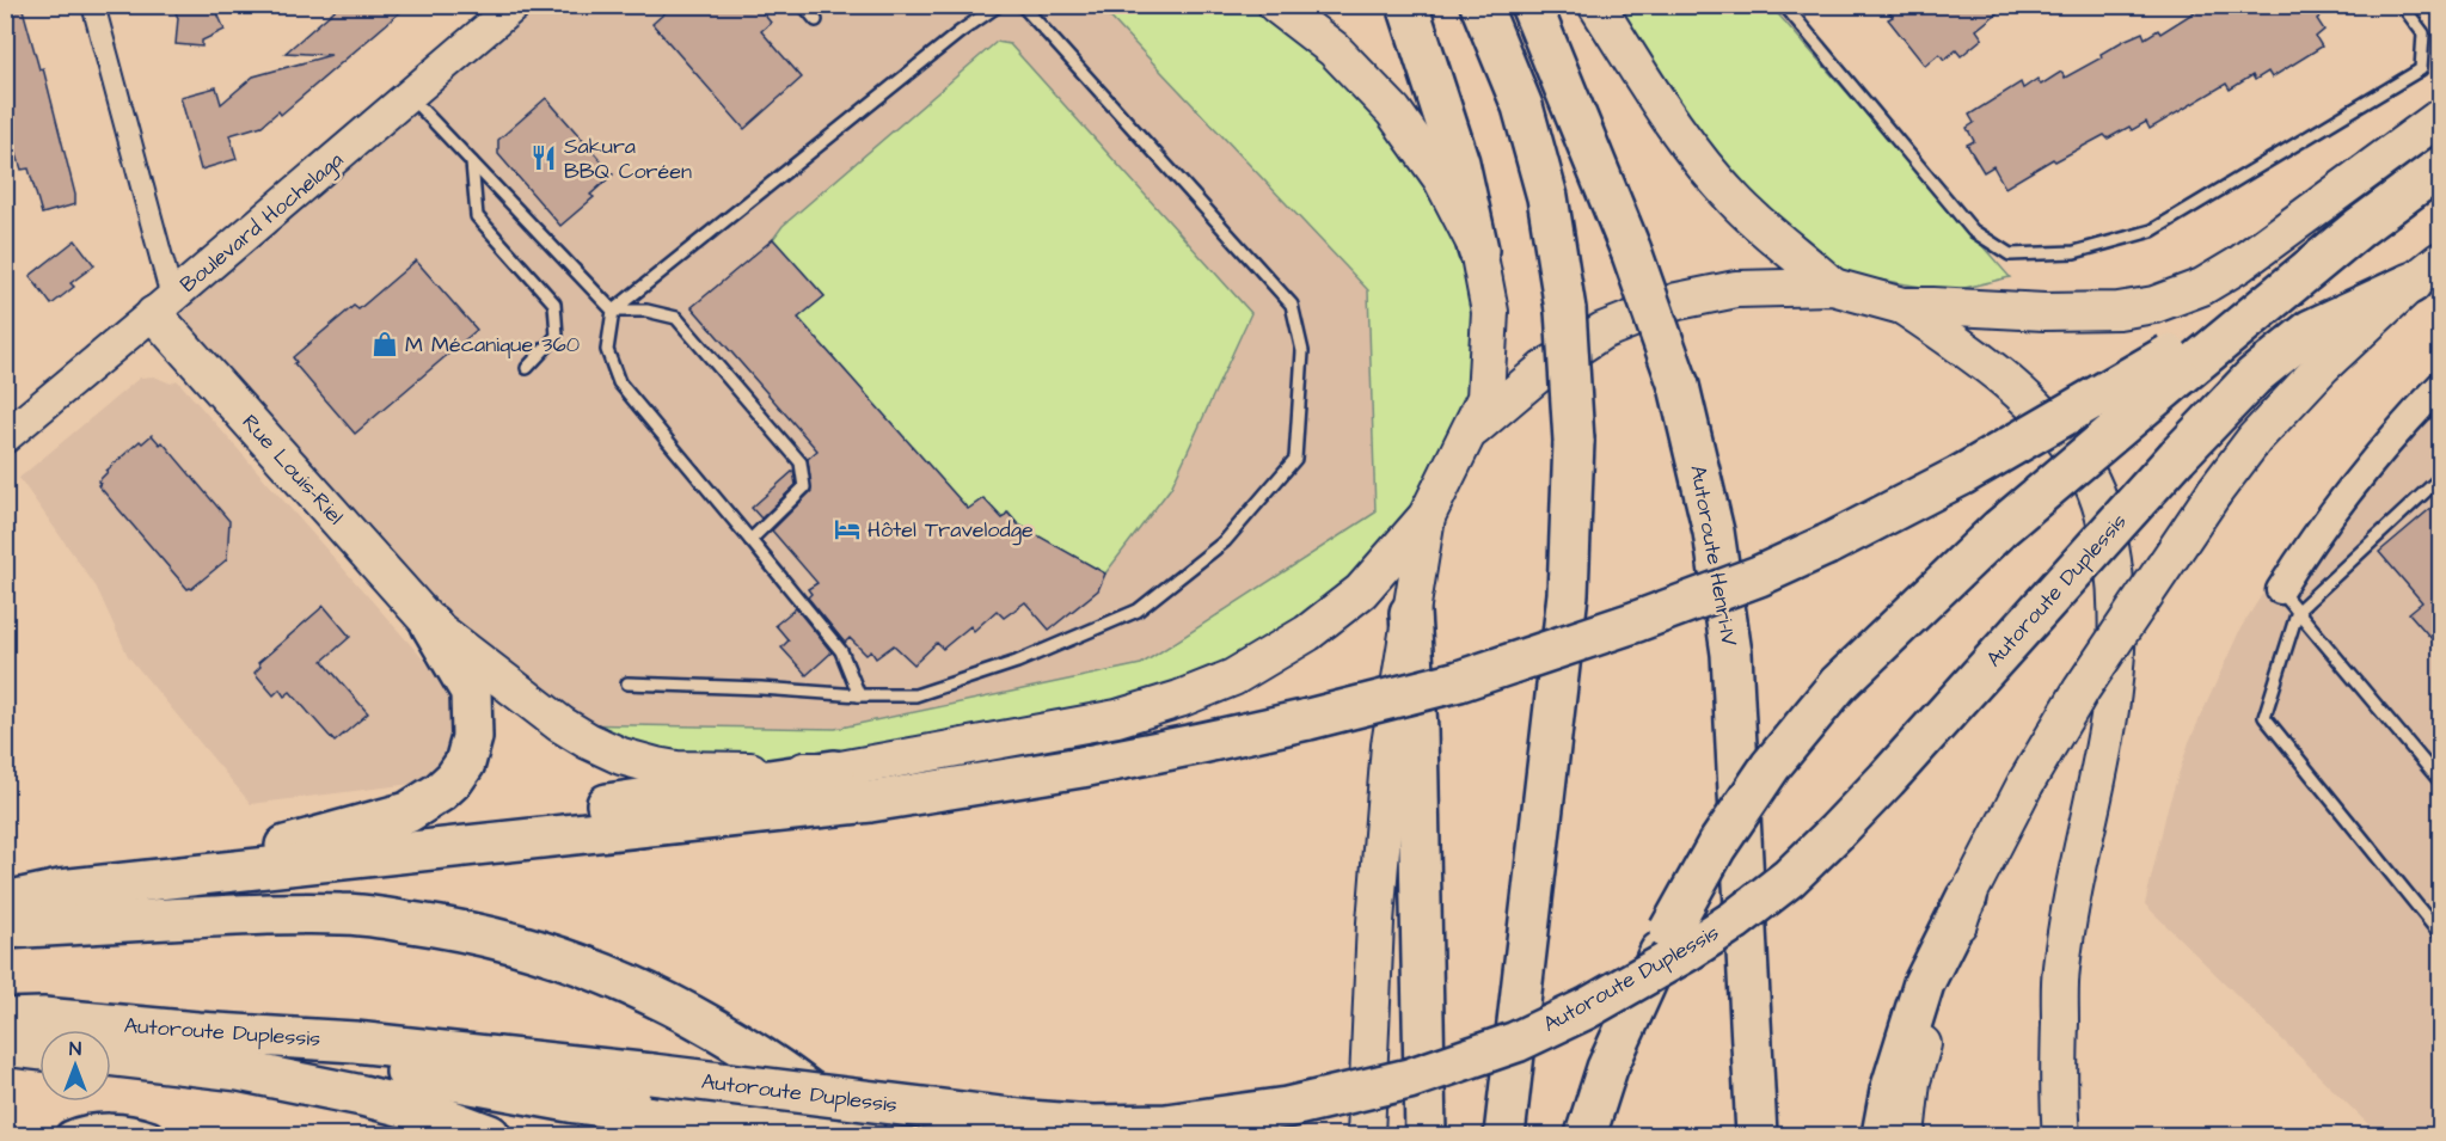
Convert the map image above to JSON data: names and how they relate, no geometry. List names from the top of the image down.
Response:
{
  "streets": {
    "highway": ["Rue Louis-Riel", "Autoroute Henri-IV", "Autoroute Duplessis"],
    "main road": ["Boulevard Hochelaga"]
  },
  "crossings": [
    ["Boulevard Hochelaga", "Rue Louis-Riel"]
  ],
  "places": {
    "restaurant": ["Sakura BBQ Coréen"],
    "shop": ["M Mécanique 360"],
    "hotel": ["Hôtel Travelodge"]
  },
  "north": "top"
}
